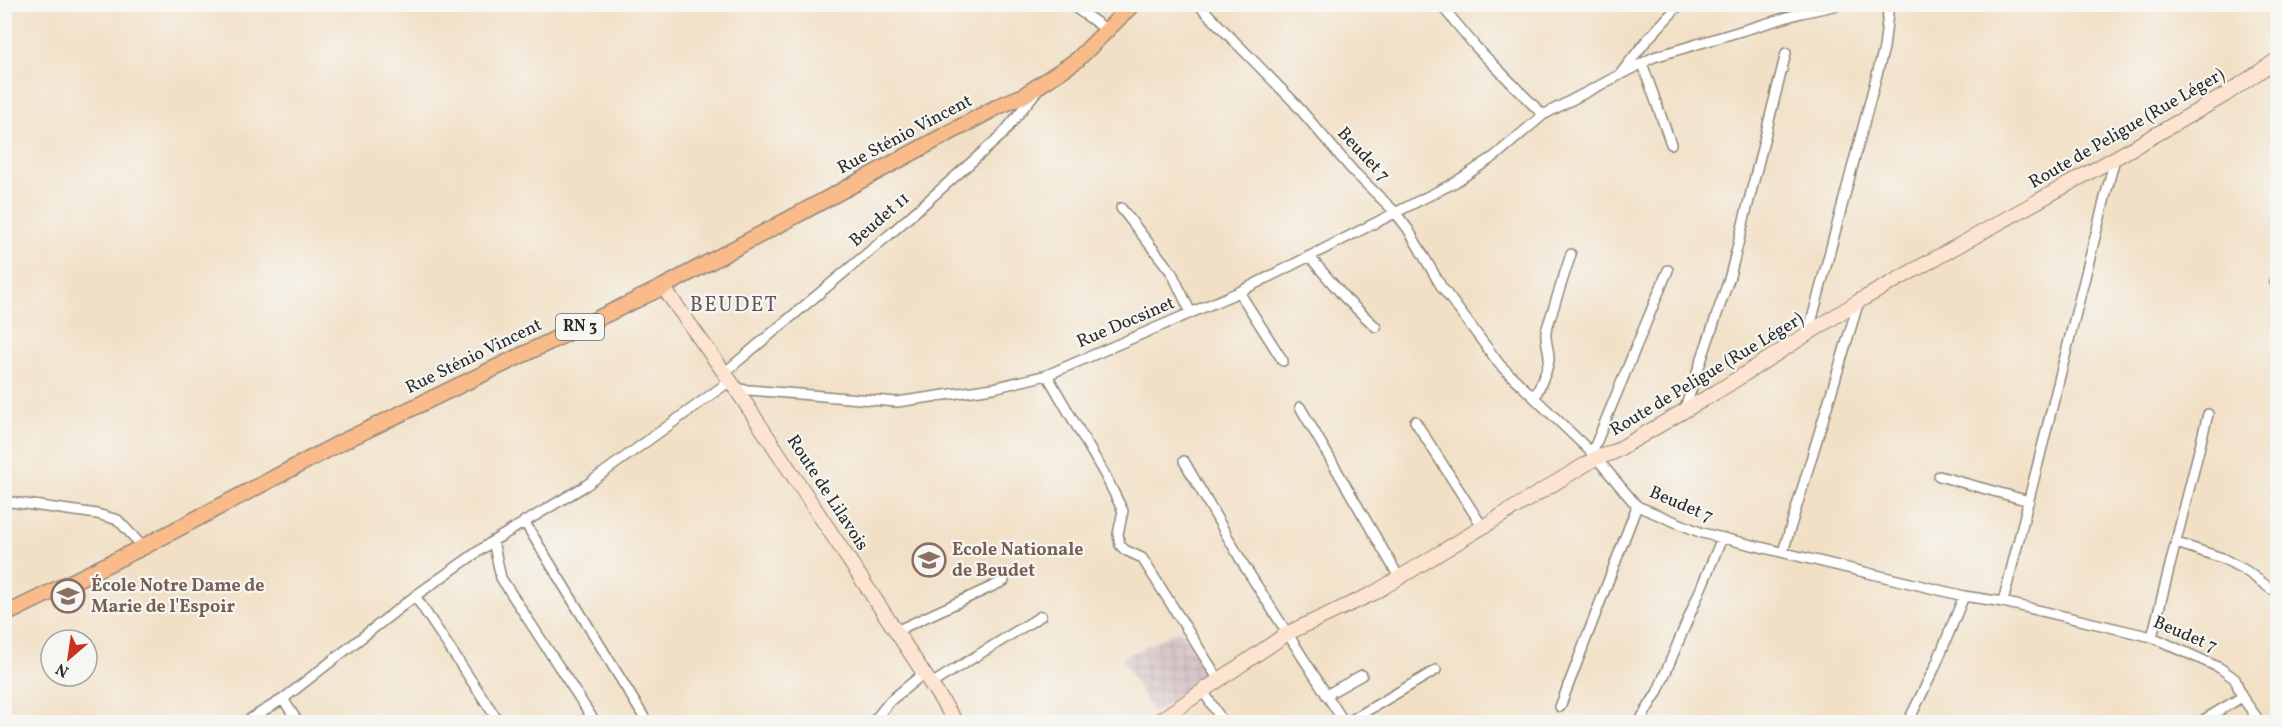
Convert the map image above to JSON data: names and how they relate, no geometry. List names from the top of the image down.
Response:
{
  "streets": {
    "main road": ["Rue Sténio Vincent", "RN 3"],
    "street": [
      "Route de Peligue (Rue Léger)",
      "Beudet 7",
      "Beudet 11",
      "Rue Docsinet",
      "Route de Lilavois"
    ]
  },
  "crossings": [
    ["Route de Peligue (Rue Léger)", "Beudet 7"],
    ["Rue Sténio Vincent", "Beudet 11"],
    ["Rue Sténio Vincent", "Route de Lilavois"],
    ["Beudet 7", "Rue Docsinet"],
    ["Beudet 11", "Rue Docsinet"],
    ["Beudet 11", "Route de Lilavois"],
    ["Rue Docsinet", "Route de Lilavois"]
  ],
  "districts": ["BEUDET"],
  "places": {
    "school or university": ["Ecole Nationale de Beudet", "École Notre Dame de Marie de l'Espoir"]
  },
  "north": "bottom left"
}
